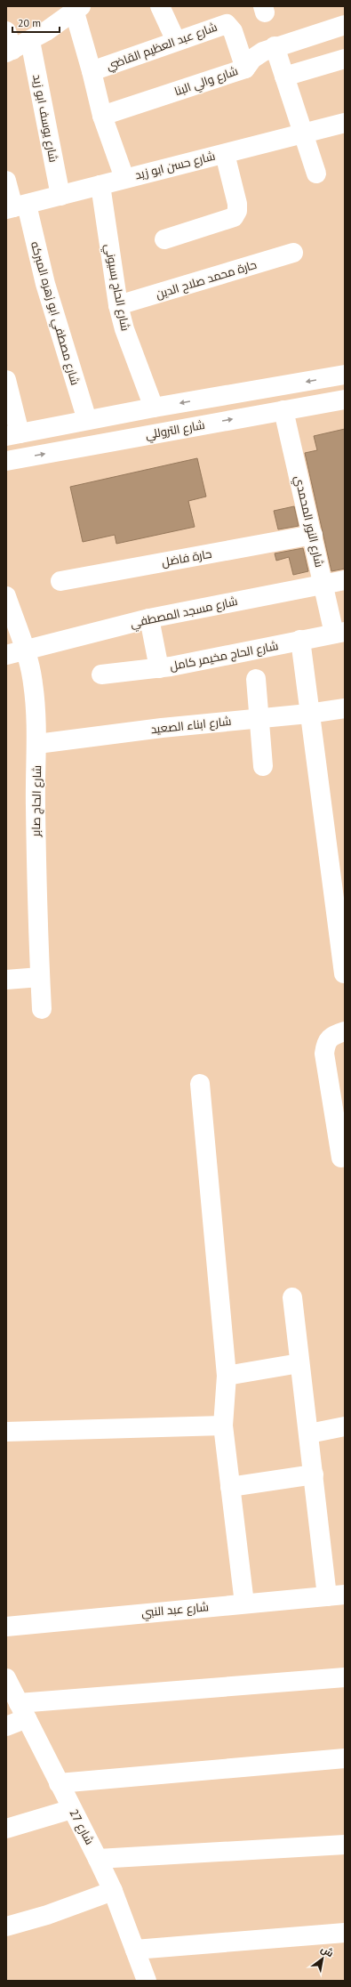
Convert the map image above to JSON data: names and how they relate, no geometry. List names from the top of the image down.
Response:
{
  "streets": {
    "street": [
      "شارع عبد العظيم القاضي",
      "شارع والي البنا",
      "شارع يوسف ابو زيد",
      "شارع حسن ابو زيد",
      "حارة محمد صلاح الدين",
      "شارع الحاج بسيوني",
      "شارع مصطفي ابو زهره المبركه",
      "شارع التروللي",
      "شارع النور المحمدي",
      "حارة فاضل",
      "شارع مسجد المصطفي",
      "شارع الحاج مخيمر كامل",
      "شارع ابناء الصعيد",
      "شارع الحاج صابر",
      "شارع عبد النبي",
      "شارع 27"
    ]
  },
  "crossings": [
    ["شارع عبد العظيم القاضي", "شارع والي البنا"],
    ["شارع يوسف ابو زيد", "شارع حسن ابو زيد"],
    ["شارع حسن ابو زيد", "شارع الحاج بسيوني"],
    ["شارع حسن ابو زيد", "شارع مصطفي ابو زهره المبركه"],
    ["حارة محمد صلاح الدين", "شارع الحاج بسيوني"],
    ["شارع التروللي", "شارع النور المحمدي"],
    ["شارع النور المحمدي", "حارة فاضل"],
    ["شارع النور المحمدي", "شارع مسجد المصطفي"],
    ["شارع النور المحمدي", "شارع الحاج مخيمر كامل"],
    ["شارع مسجد المصطفي", "شارع الحاج صابر"],
    ["شارع ابناء الصعيد", "شارع الحاج صابر"]
  ],
  "scale_bar": "20 m",
  "north": "top right"
}
